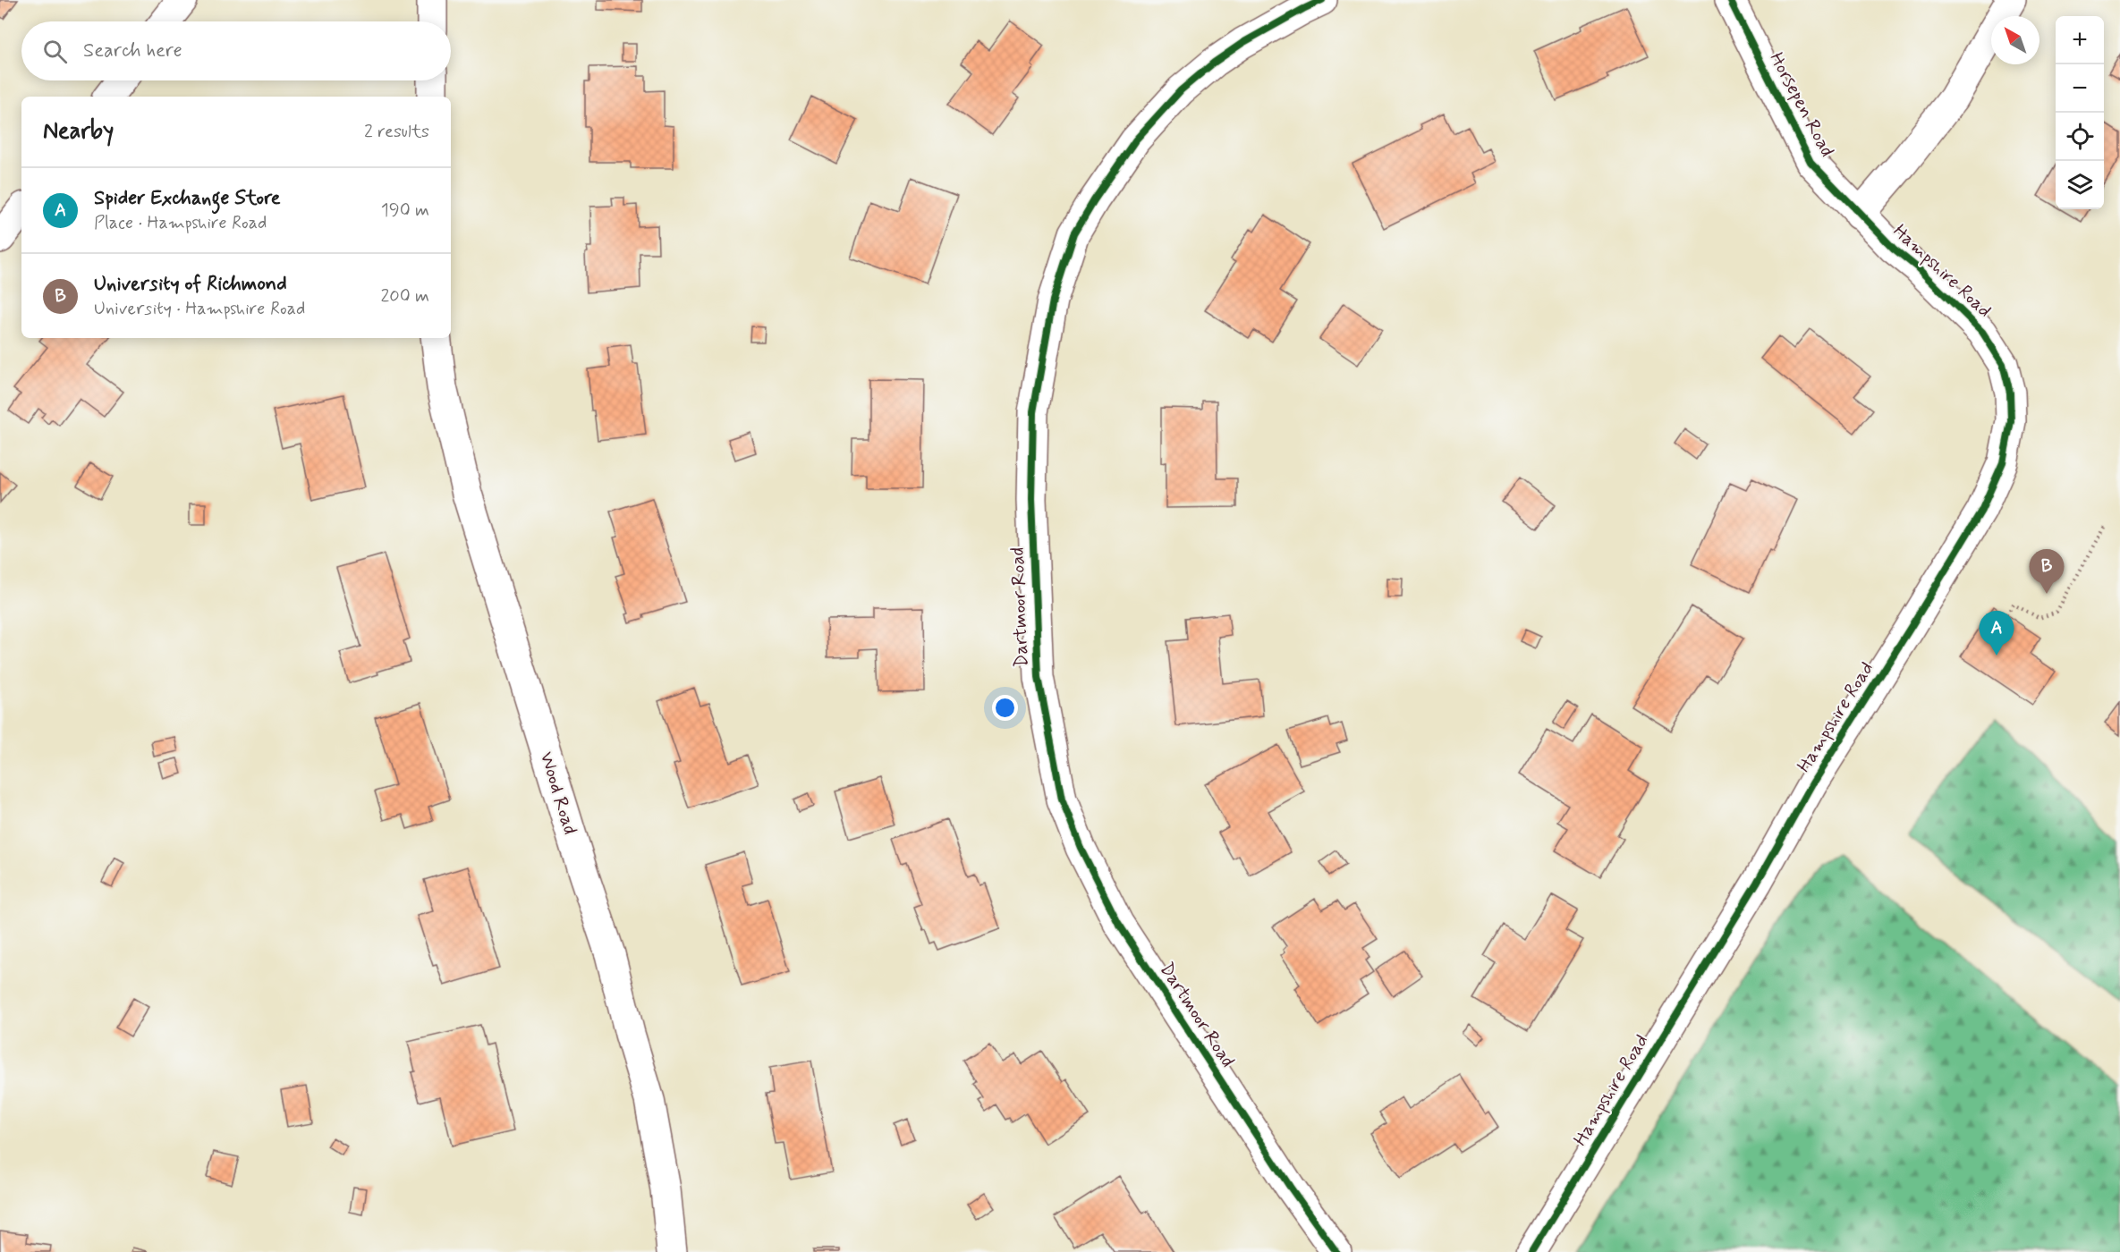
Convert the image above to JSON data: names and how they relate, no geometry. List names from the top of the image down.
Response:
{
  "streets": {
    "street": [
      "Horsepen Road",
      "Hampshire Road",
      "Dartmoor Road",
      "Wood Road"
    ]
  },
  "crossings": [
    ["Horsepen Road", "Hampshire Road"]
  ],
  "north": "top left",
  "page": {
    "map_buttons": ["+", "−"],
    "search": "Search here",
    "heading": ["Nearby", "2 results"],
    "list": [
      {
        "mark": "A",
        "name": "Spider Exchange Store",
        "note": "Place · Hampshire Road",
        "value": "190 m"
      },
      {
        "mark": "B",
        "name": "University of Richmond",
        "note": "University · Hampshire Road",
        "value": "200 m"
      }
    ],
    "pins": ["B", "A"]
  }
}
